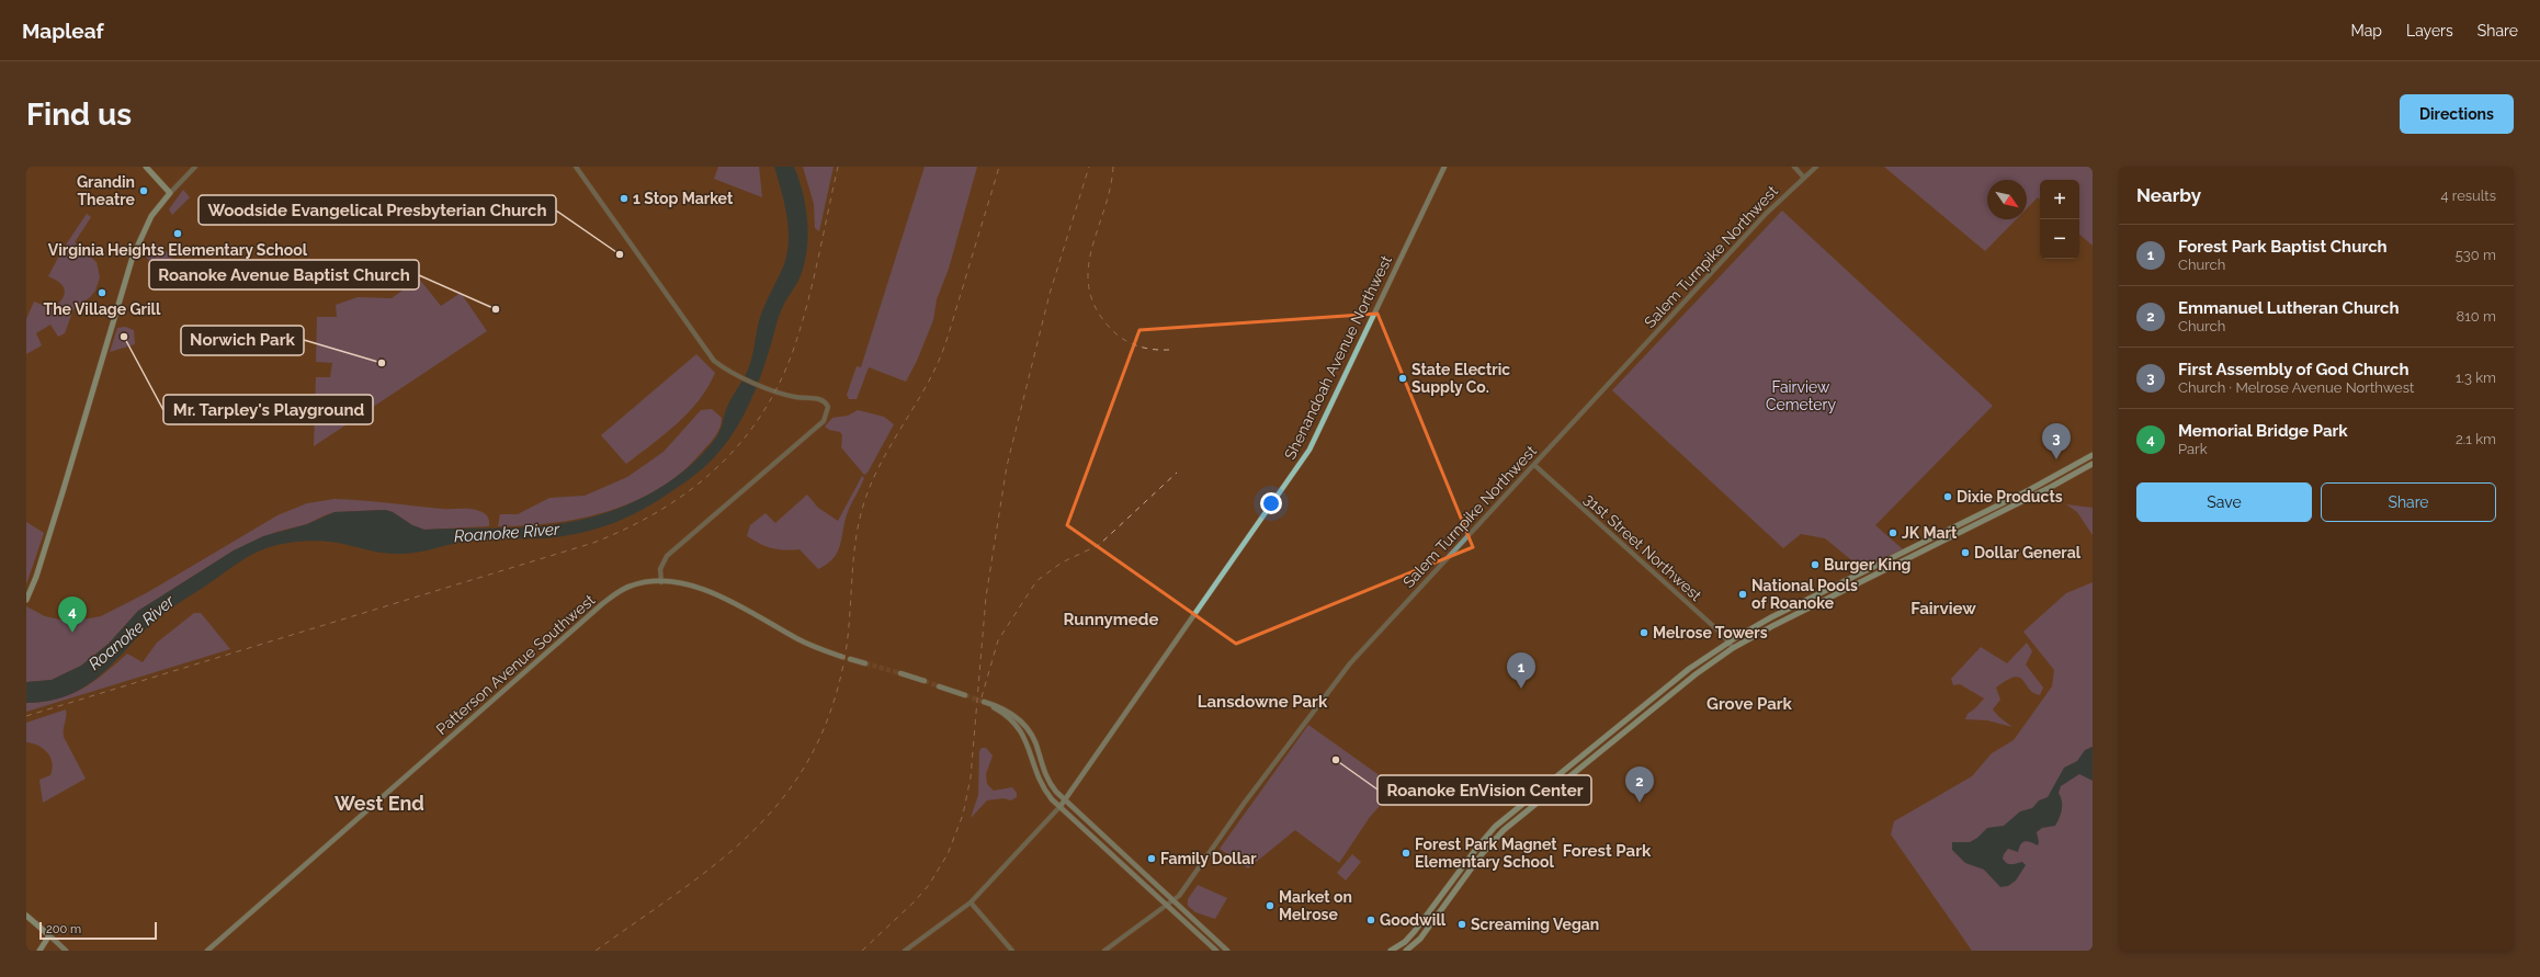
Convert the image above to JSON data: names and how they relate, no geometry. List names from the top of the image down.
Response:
{
  "streets": {
    "main road": ["Shenandoah Avenue Northwest", "Patterson Avenue Southwest"],
    "street": ["Salem Turnpike Northwest", "31st Street Northwest"]
  },
  "crossings": [
    ["Salem Turnpike Northwest", "31st Street Northwest"]
  ],
  "districts": [
    "Fairview",
    "Runnymede",
    "Lansdowne Park",
    "Grove Park",
    "West End",
    "Forest Park"
  ],
  "water": ["Roanoke River"],
  "parks": ["Fairview Cemetery"],
  "places": [
    "Grandin Theatre",
    "1 Stop Market",
    "Virginia Heights Elementary School",
    "Woodside Evangelical Presbyterian Church",
    "The Village Grill",
    "Roanoke Avenue Baptist Church",
    "Mr. Tarpley's Playground",
    "Norwich Park",
    "State Electric Supply Co.",
    "Dixie Products",
    "JK Mart",
    "Dollar General",
    "Burger King",
    "National Pools of Roanoke",
    "Melrose Towers",
    "Roanoke EnVision Center",
    "Forest Park Magnet Elementary School",
    "Family Dollar",
    "Market on Melrose",
    "Goodwill",
    "Screaming Vegan"
  ],
  "scale_bar": "200 m",
  "north": "bottom right",
  "page": {
    "header": "Mapleaf",
    "nav": ["Map", "Layers", "Share"],
    "buttons": [
      "Directions",
      ["Save", "Share"]
    ],
    "title": "Find us",
    "heading": ["Nearby", "4 results"],
    "map_buttons": ["+", "−"],
    "list": [
      {
        "mark": "1",
        "name": "Forest Park Baptist Church",
        "note": "Church",
        "value": "530 m"
      },
      {
        "mark": "2",
        "name": "Emmanuel Lutheran Church",
        "note": "Church",
        "value": "810 m"
      },
      {
        "mark": "3",
        "name": "First Assembly of God Church",
        "note": "Church · Melrose Avenue Northwest",
        "value": "1.3 km"
      },
      {
        "mark": "4",
        "name": "Memorial Bridge Park",
        "note": "Park",
        "value": "2.1 km"
      }
    ],
    "pins": [
      "3",
      "4",
      "1",
      "2"
    ],
    "scale": "200 m"
  }
}
